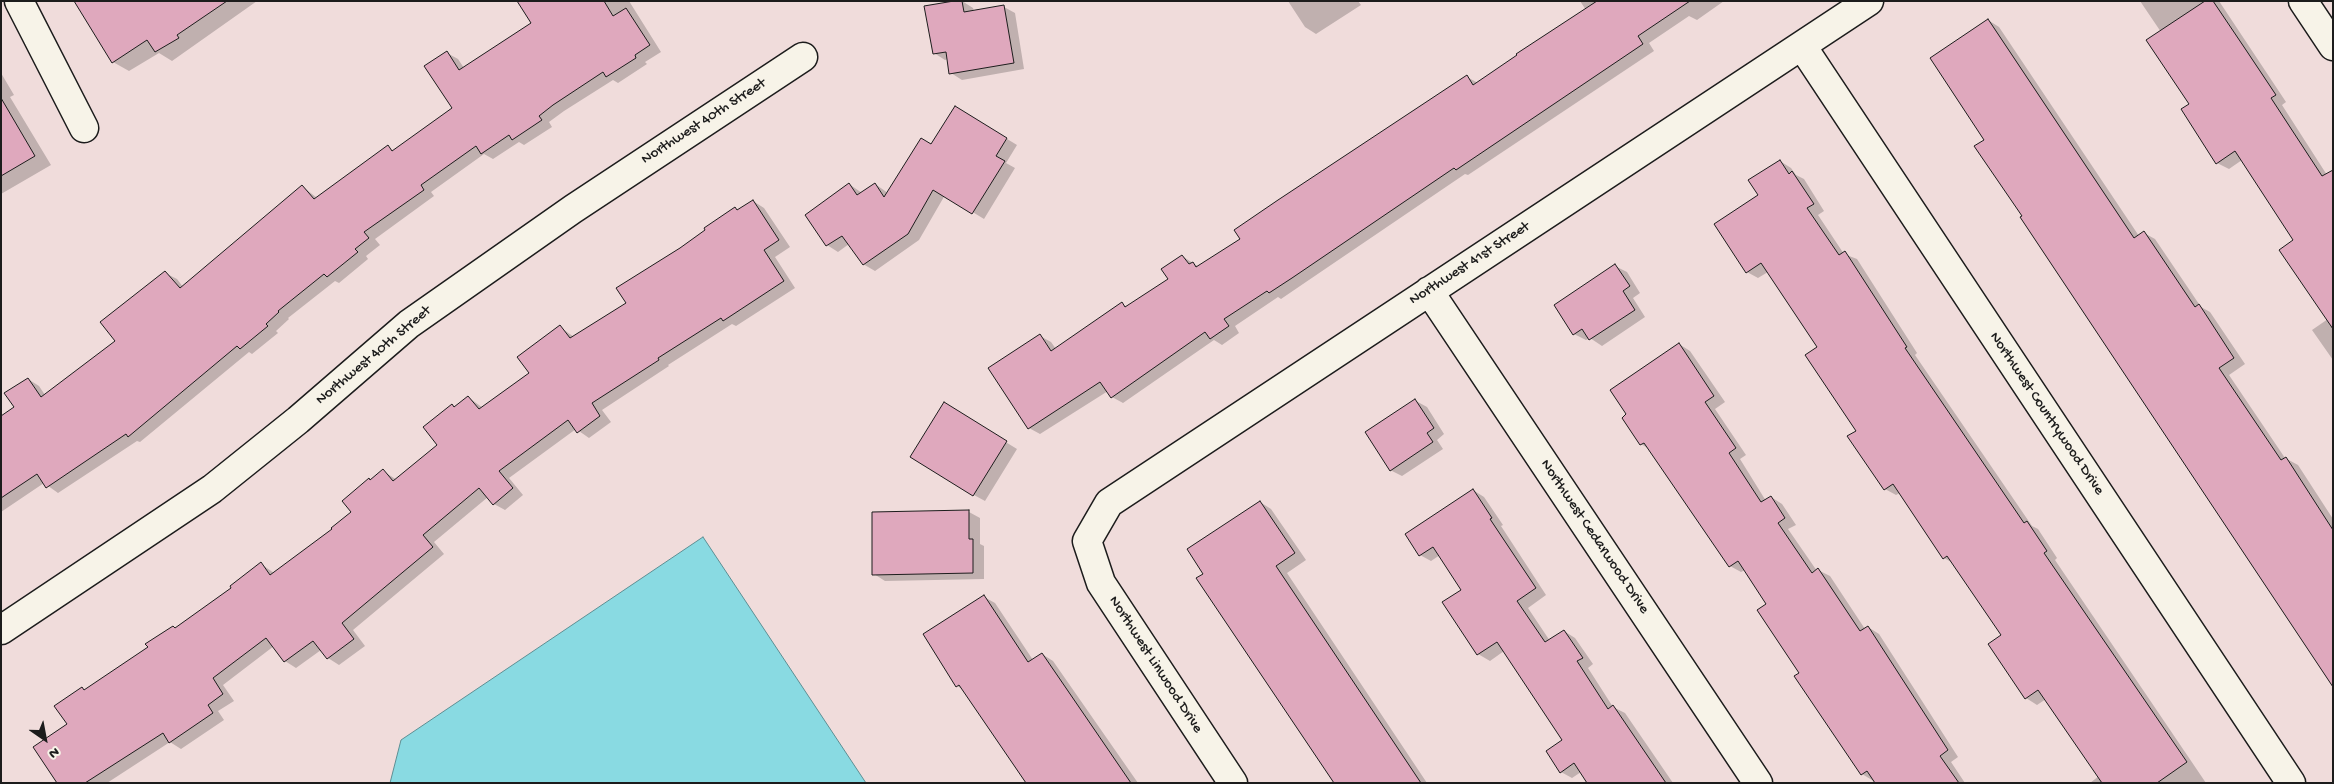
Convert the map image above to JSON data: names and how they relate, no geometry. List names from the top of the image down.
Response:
{
  "streets": {
    "street": [
      "Northwest 40th Street",
      "Northwest 41st Street",
      "Northwest Countrywood Drive",
      "Northwest Cedarwood Drive",
      "Northwest Linwood Drive"
    ]
  },
  "crossings": [
    ["Northwest 41st Street", "Northwest Countrywood Drive"],
    ["Northwest 41st Street", "Northwest Cedarwood Drive"],
    ["Northwest 41st Street", "Northwest Linwood Drive"]
  ],
  "north": "bottom right"
}
